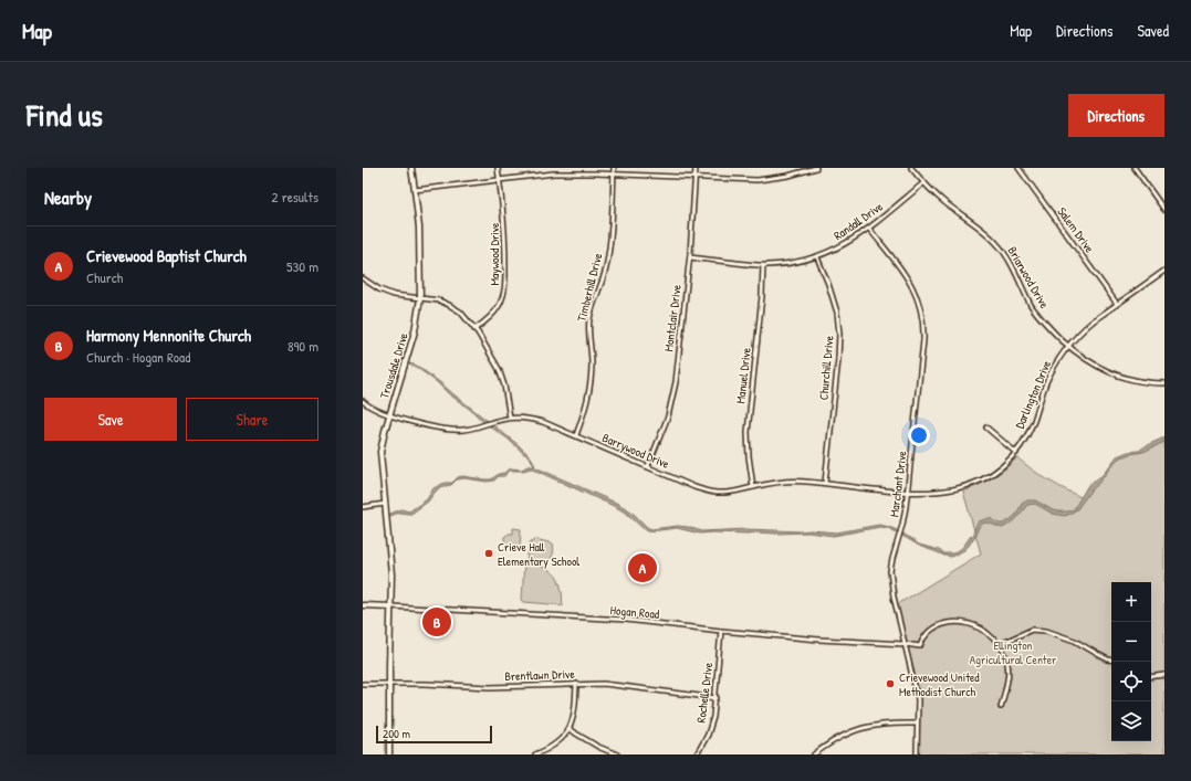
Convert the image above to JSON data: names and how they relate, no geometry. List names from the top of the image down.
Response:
{
  "streets": {
    "street": [
      "Randall Drive",
      "Salem Drive",
      "Maywood Drive",
      "Briarwood Drive",
      "Timberhill Drive",
      "Montclair Drive",
      "Trousdale Drive",
      "Churchill Drive",
      "Manuel Drive",
      "Darlington Drive",
      "Barrywood Drive",
      "Marchant Drive",
      "Hogan Road",
      "Brentlawn Drive",
      "Rochelle Drive"
    ]
  },
  "crossings": [
    ["Randall Drive", "Briarwood Drive"],
    ["Randall Drive", "Montclair Drive"],
    ["Randall Drive", "Churchill Drive"],
    ["Randall Drive", "Manuel Drive"],
    ["Randall Drive", "Marchant Drive"],
    ["Salem Drive", "Darlington Drive"],
    ["Briarwood Drive", "Darlington Drive"],
    ["Timberhill Drive", "Barrywood Drive"],
    ["Montclair Drive", "Barrywood Drive"],
    ["Trousdale Drive", "Barrywood Drive"],
    ["Trousdale Drive", "Hogan Road"],
    ["Trousdale Drive", "Brentlawn Drive"],
    ["Churchill Drive", "Barrywood Drive"],
    ["Manuel Drive", "Barrywood Drive"],
    ["Darlington Drive", "Barrywood Drive"],
    ["Darlington Drive", "Marchant Drive"],
    ["Barrywood Drive", "Marchant Drive"],
    ["Marchant Drive", "Hogan Road"],
    ["Hogan Road", "Rochelle Drive"],
    ["Brentlawn Drive", "Rochelle Drive"]
  ],
  "parks": ["Ellington Agricultural Center"],
  "places": ["Crieve Hall Elementary School", "Crievewood United Methodist Church"],
  "scale_bar": "200 m",
  "page": {
    "header": "Map",
    "nav": ["Map", "Directions", "Saved"],
    "title": "Find us",
    "buttons": [
      "Directions",
      ["Save", "Share"]
    ],
    "heading": ["Nearby", "2 results"],
    "list": [
      {
        "mark": "A",
        "name": "Crievewood Baptist Church",
        "note": "Church",
        "value": "530 m"
      },
      {
        "mark": "B",
        "name": "Harmony Mennonite Church",
        "note": "Church · Hogan Road",
        "value": "890 m"
      }
    ],
    "pins": ["A", "B"],
    "map_buttons": ["+", "−"],
    "scale": "200 m"
  }
}
